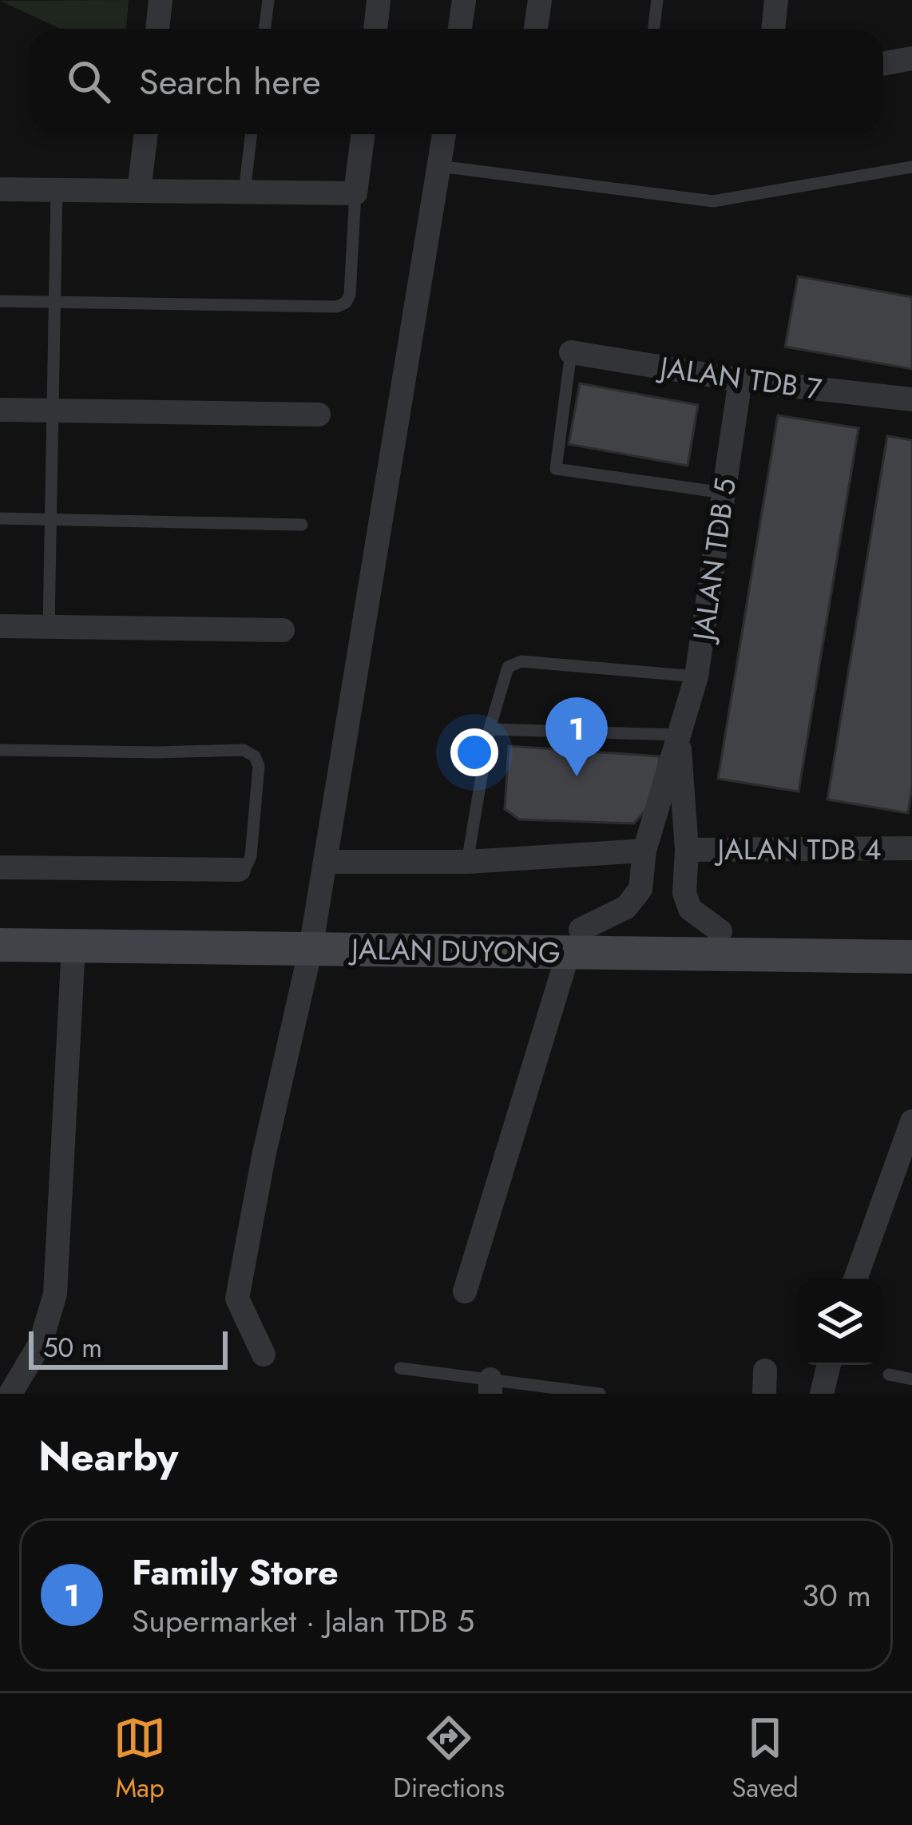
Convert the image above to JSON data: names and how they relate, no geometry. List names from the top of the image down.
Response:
{
  "streets": {
    "main road": ["JALAN DUYONG"],
    "street": ["JALAN TDB 7", "JALAN TDB 5", "JALAN TDB 4"]
  },
  "crossings": [
    ["JALAN TDB 7", "JALAN TDB 5"],
    ["JALAN TDB 5", "JALAN DUYONG"]
  ],
  "scale_bar": "50 m",
  "page": {
    "search": "Search here",
    "pins": "1",
    "scale": "50 m",
    "heading": "Nearby",
    "list": [
      {
        "mark": "1",
        "name": "Family Store",
        "note": "Supermarket · Jalan TDB 5",
        "value": "30 m"
      }
    ],
    "nav": ["Map", "Directions", "Saved"]
  }
}
